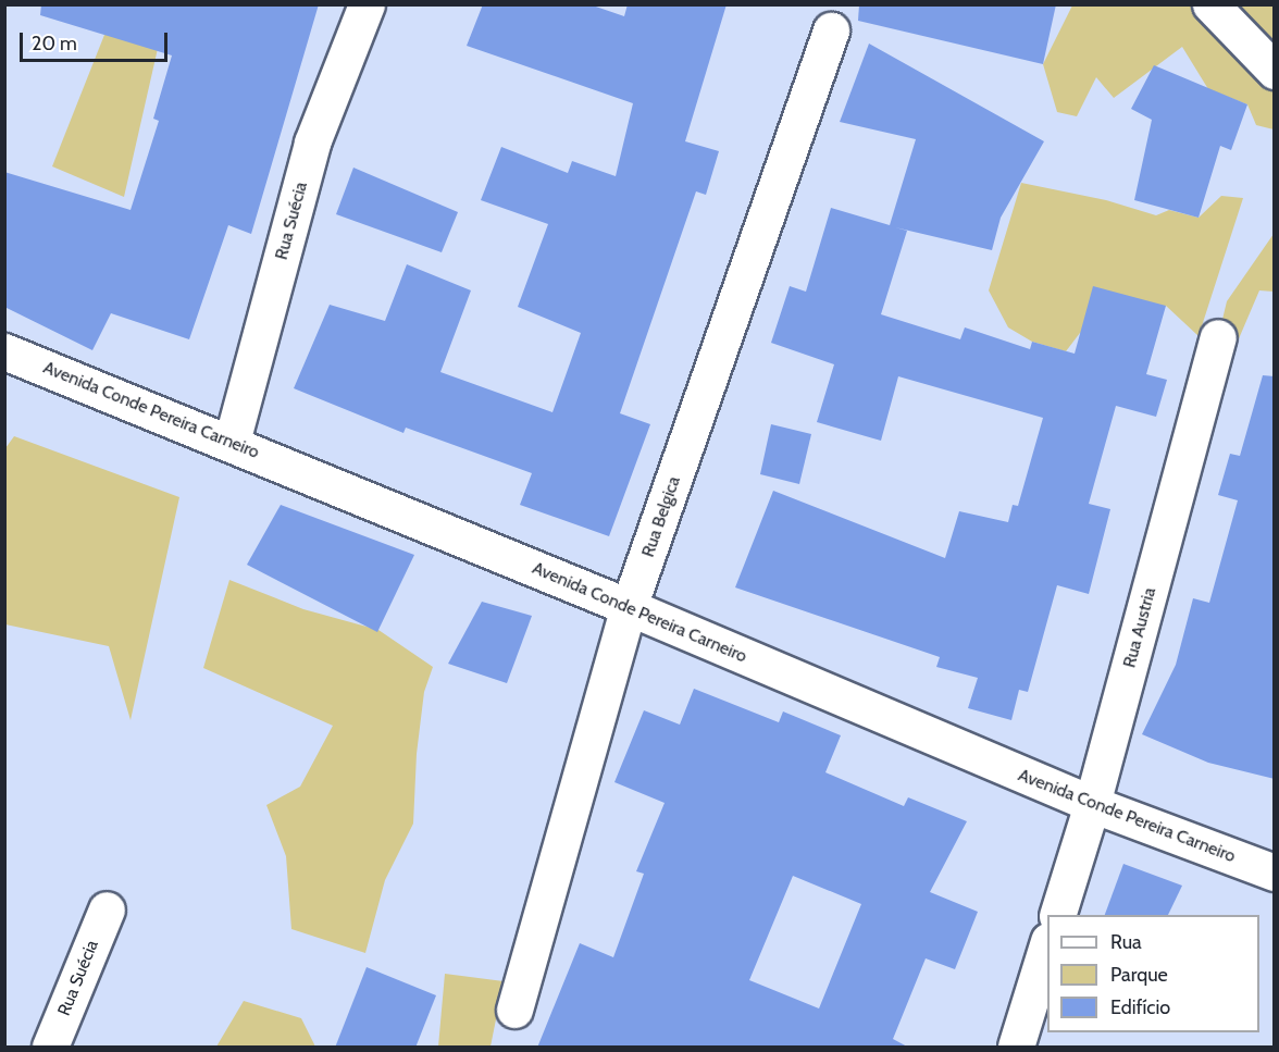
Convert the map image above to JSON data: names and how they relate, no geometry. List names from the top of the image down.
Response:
{
  "streets": {
    "street": [
      "Rua Suécia",
      "Avenida Conde Pereira Carneiro",
      "Rua Belgica",
      "Rua Austria"
    ]
  },
  "crossings": [
    ["Rua Suécia", "Avenida Conde Pereira Carneiro"],
    ["Avenida Conde Pereira Carneiro", "Rua Belgica"],
    ["Avenida Conde Pereira Carneiro", "Rua Austria"]
  ],
  "legend": ["Rua", "Parque", "Edifício"],
  "scale_bar": "20 m"
}
